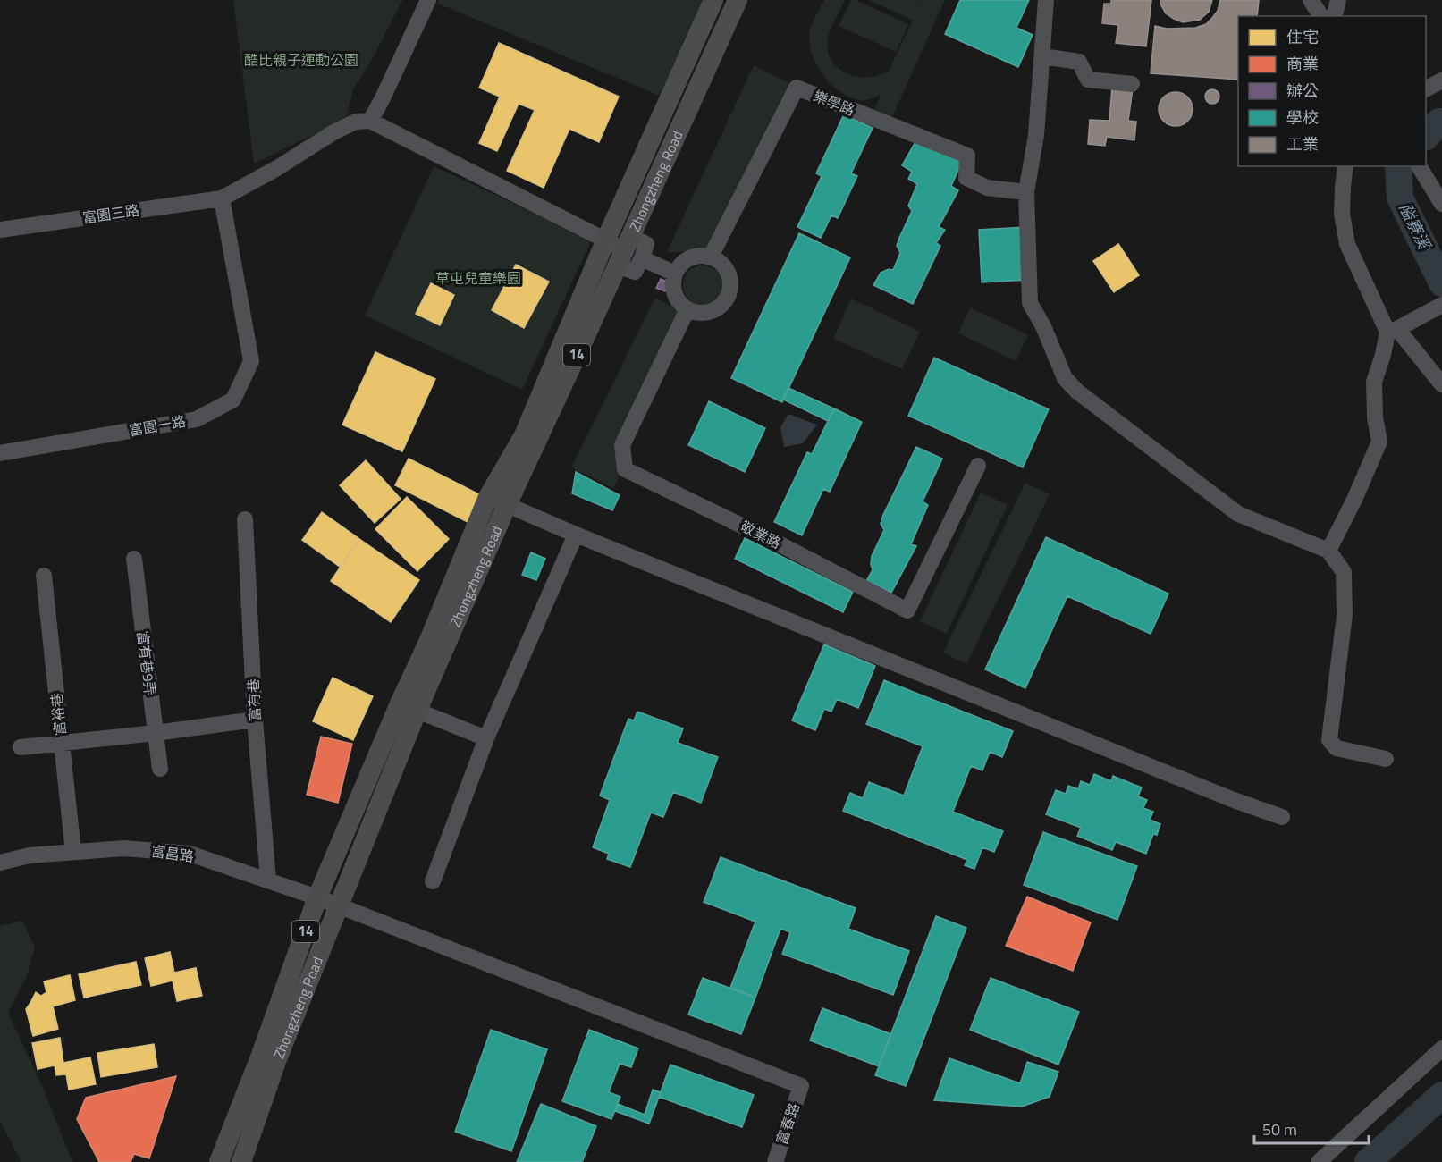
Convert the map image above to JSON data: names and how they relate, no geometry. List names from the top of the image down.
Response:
{
  "streets": {
    "main road": ["Zhongzheng Road", "14"],
    "street": [
      "樂學路",
      "富園三路",
      "富園一路",
      "敬業路",
      "富有巷9弄",
      "富有巷",
      "富裕巷",
      "富昌路",
      "富春路"
    ]
  },
  "crossings": [
    ["樂學路", "敬業路"],
    ["Zhongzheng Road", "富昌路"],
    ["富園三路", "富園一路"],
    ["富有巷", "富昌路"],
    ["富裕巷", "富昌路"],
    ["富昌路", "富春路"]
  ],
  "water": ["隘寮溪"],
  "parks": ["酷比親子運動公園", "草屯兒童樂園"],
  "legend": [
    "住宅",
    "商業",
    "辦公",
    "學校",
    "工業"
  ],
  "scale_bar": "50 m"
}
